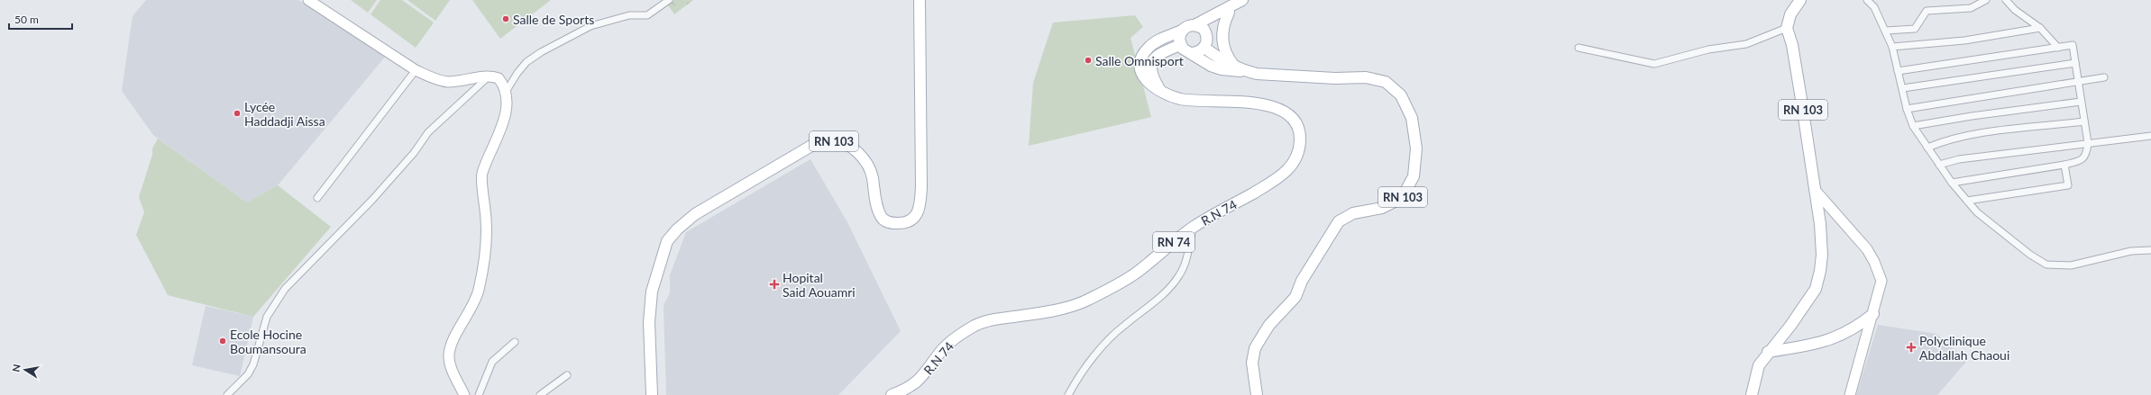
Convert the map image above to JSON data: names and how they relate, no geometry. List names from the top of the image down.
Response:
{
  "streets": {
    "main road": ["RN 103", "R.N 74", "RN 74"]
  },
  "crossings": [
    ["RN 103", "R.N 74"]
  ],
  "places": {
    "other": [
      "Salle de Sports",
      "Salle Omnisport",
      "Lycée Haddadji Aissa",
      "Ecole Hocine Boumansoura"
    ],
    "health": ["Hopital Said Aouamri", "Polyclinique Abdallah Chaoui"]
  },
  "scale_bar": "50 m",
  "north": "left"
}
